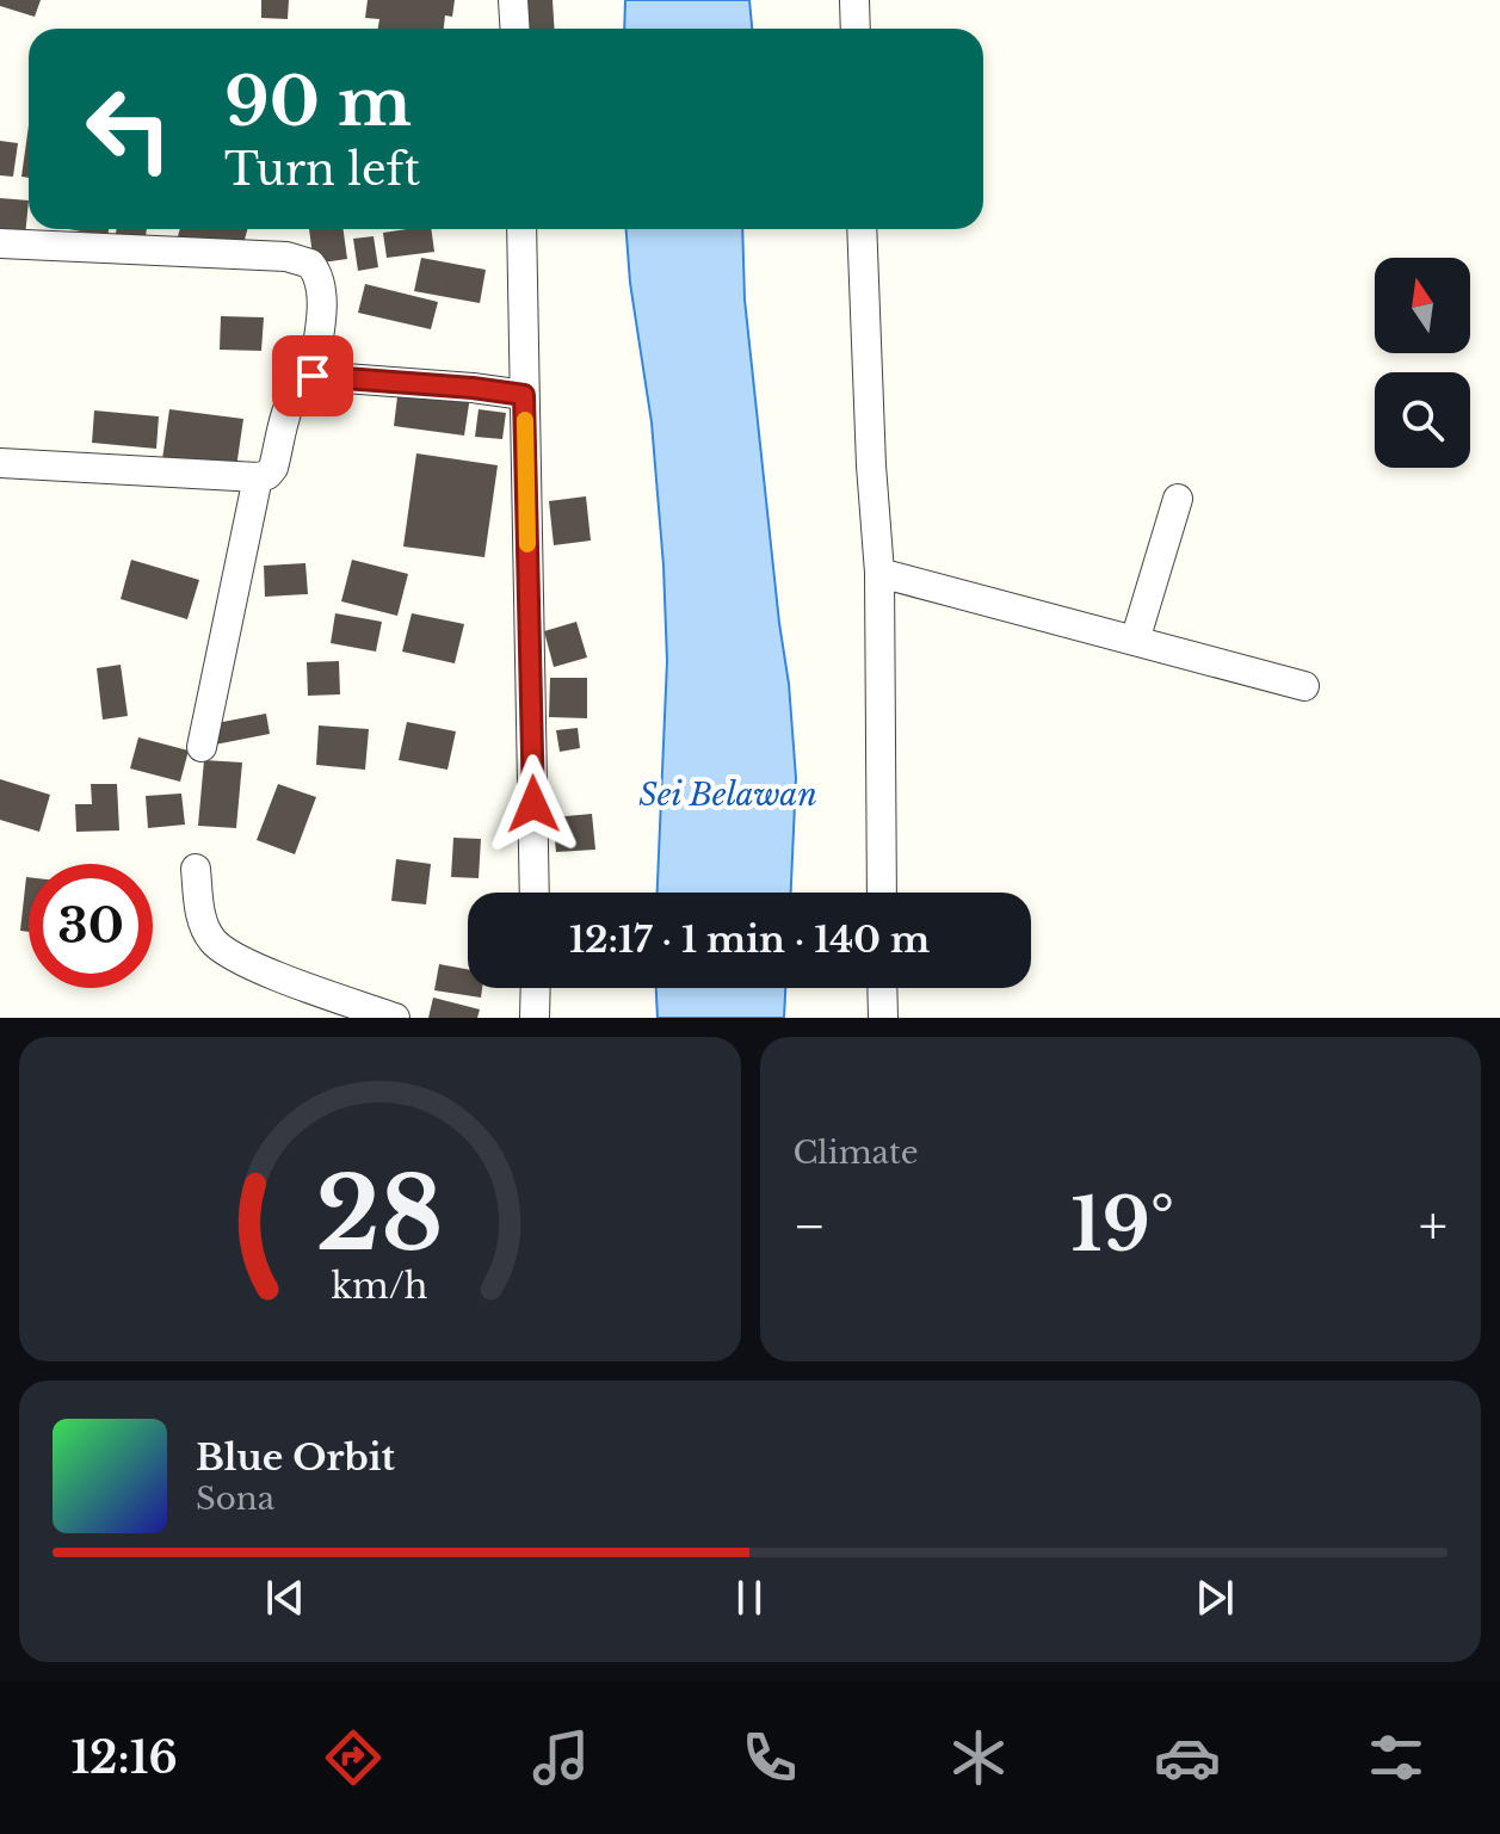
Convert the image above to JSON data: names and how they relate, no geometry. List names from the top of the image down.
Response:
{
  "water": ["Sei Belawan"],
  "north": "top",
  "page": {
    "turn": ["90 m", "Turn left"],
    "limit": "30",
    "trip": "12:17 · 1 min · 140 m",
    "tile": "Climate",
    "heat": ["−", "19°", "+"],
    "song": ["Blue Orbit", "Sona"],
    "tabs": "12:16",
    "gauge": ["28", "km/h"]
  }
}
